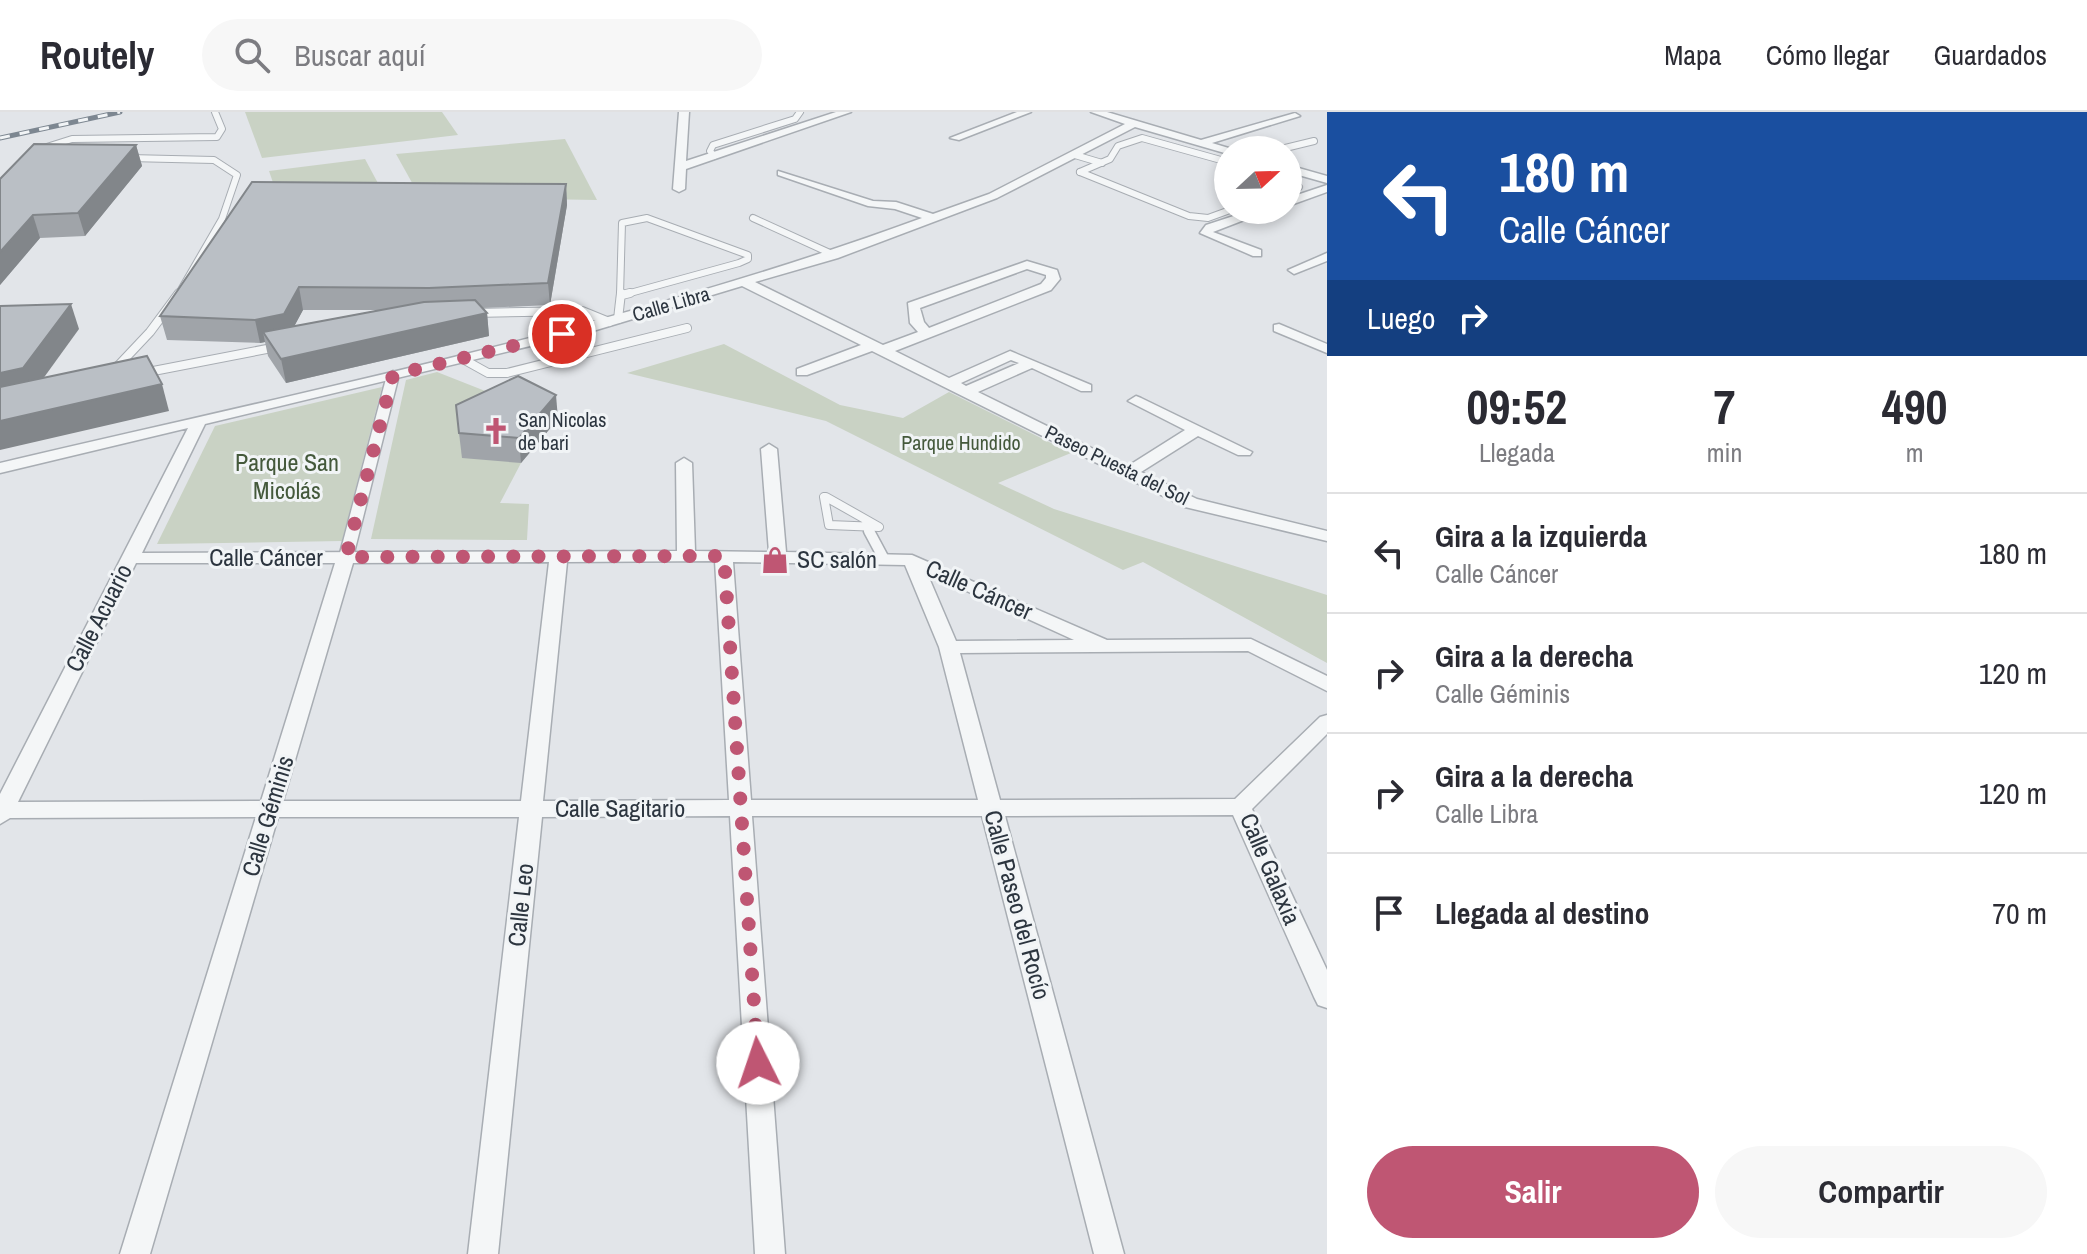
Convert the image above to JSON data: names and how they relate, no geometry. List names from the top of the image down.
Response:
{
  "streets": {
    "street": [
      "Calle Libra",
      "Paseo Puesta del Sol",
      "Calle Cáncer",
      "Calle Acuario",
      "Calle Sagitario",
      "Calle Géminis",
      "Calle Galaxia",
      "Calle Leo",
      "Calle Paseo del Rocío"
    ]
  },
  "crossings": [
    ["Calle Libra", "Paseo Puesta del Sol"],
    ["Calle Libra", "Calle Acuario"],
    ["Calle Libra", "Calle Géminis"],
    ["Calle Cáncer", "Calle Acuario"],
    ["Calle Cáncer", "Calle Géminis"],
    ["Calle Cáncer", "Calle Leo"],
    ["Calle Cáncer", "Calle Paseo del Rocío"],
    ["Calle Acuario", "Calle Sagitario"],
    ["Calle Sagitario", "Calle Géminis"],
    ["Calle Sagitario", "Calle Galaxia"],
    ["Calle Sagitario", "Calle Leo"],
    ["Calle Sagitario", "Calle Paseo del Rocío"]
  ],
  "parks": ["Parque Hundido", "Parque San Micolás"],
  "places": {
    "church": ["San Nicolas de bari"],
    "shop": ["SC salón"]
  },
  "north": "right",
  "page": {
    "header": "Routely",
    "search": "Buscar aquí",
    "nav": ["Mapa", "Cómo llegar", "Guardados"],
    "turn": ["180 m", "Calle Cáncer"],
    "then": "Luego",
    "eta": [
      "09:52",
      "Llegada",
      "7",
      "min",
      "490",
      "m"
    ],
    "list": [
      {
        "name": "Gira a la izquierda",
        "note": "Calle Cáncer",
        "value": "180 m"
      },
      {
        "name": "Gira a la derecha",
        "note": "Calle Géminis",
        "value": "120 m"
      },
      {
        "name": "Gira a la derecha",
        "note": "Calle Libra",
        "value": "120 m"
      },
      {
        "name": "Llegada al destino",
        "value": "70 m"
      }
    ],
    "buttons": ["Salir", "Compartir"]
  }
}
